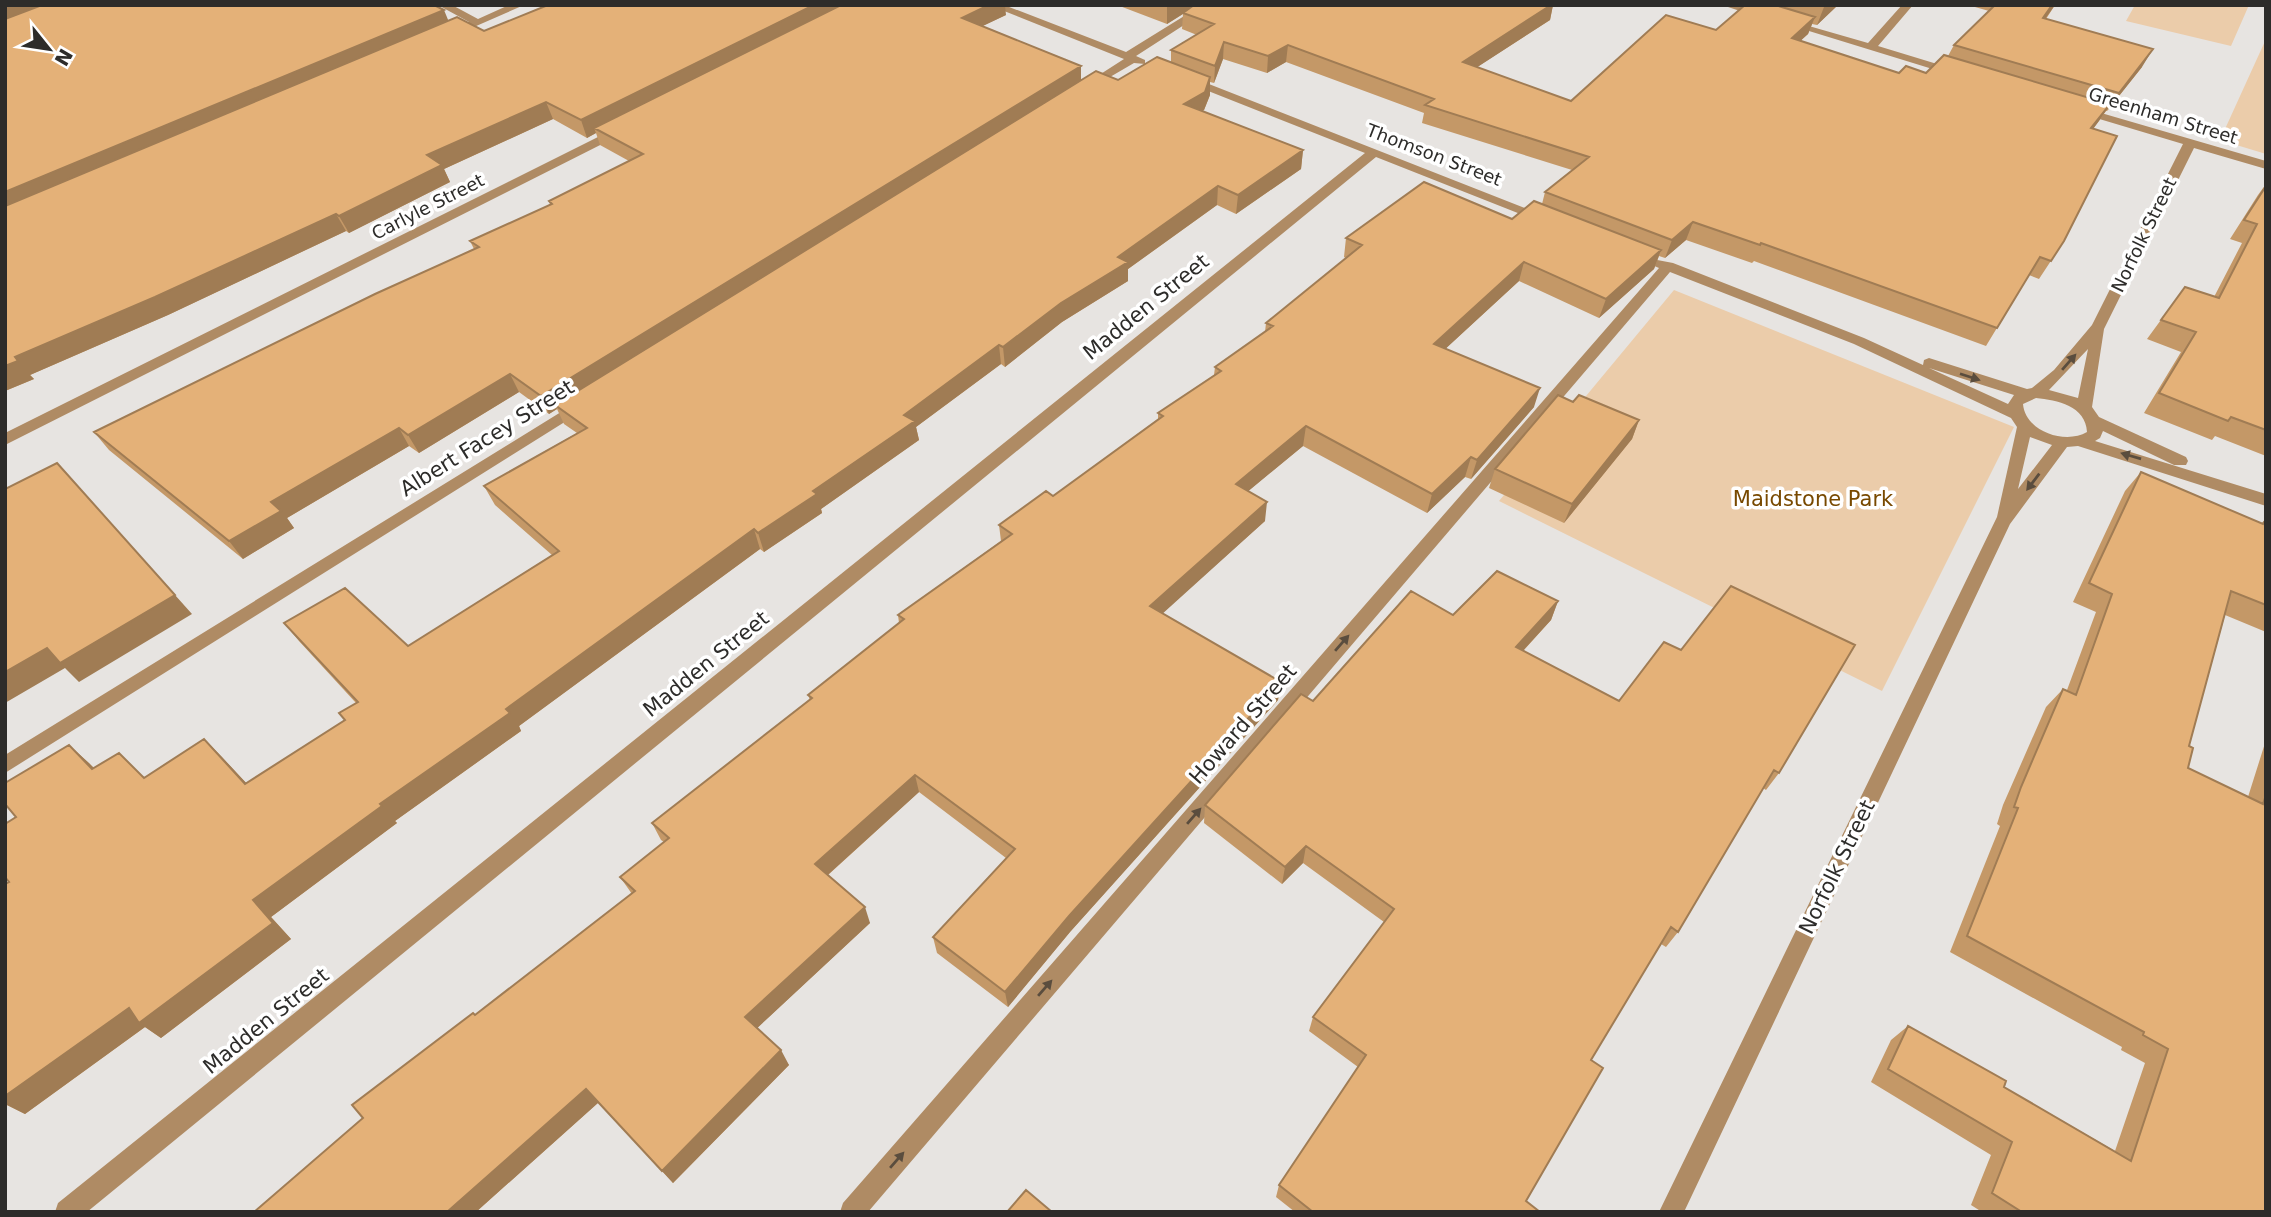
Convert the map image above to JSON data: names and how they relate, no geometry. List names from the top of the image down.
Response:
{
  "streets": {
    "street": [
      "Greenham Street",
      "Thomson Street",
      "Carlyle Street",
      "Norfolk Street",
      "Madden Street",
      "Albert Facey Street",
      "Howard Street"
    ]
  },
  "crossings": [
    ["Greenham Street", "Norfolk Street"],
    ["Thomson Street", "Madden Street"]
  ],
  "one_way": ["Howard Street"],
  "parks": ["Maidstone Park"],
  "north": "bottom right"
}
